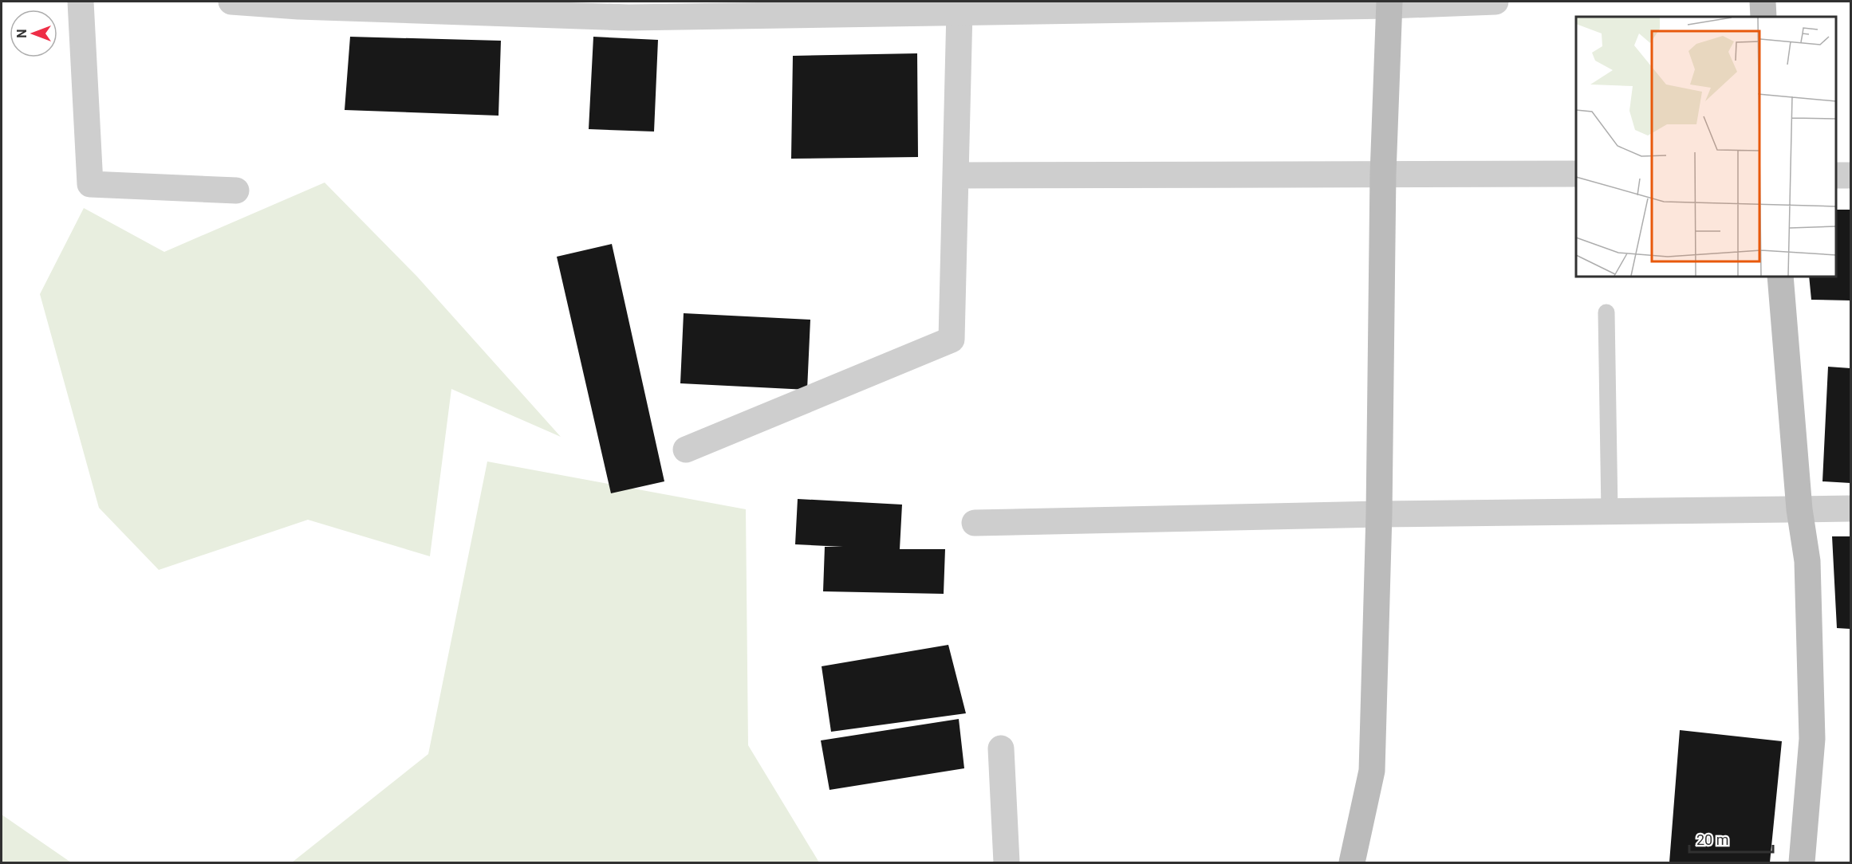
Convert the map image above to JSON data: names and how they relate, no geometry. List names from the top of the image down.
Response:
{
  "scale_bar": "20 m",
  "north": "left"
}
